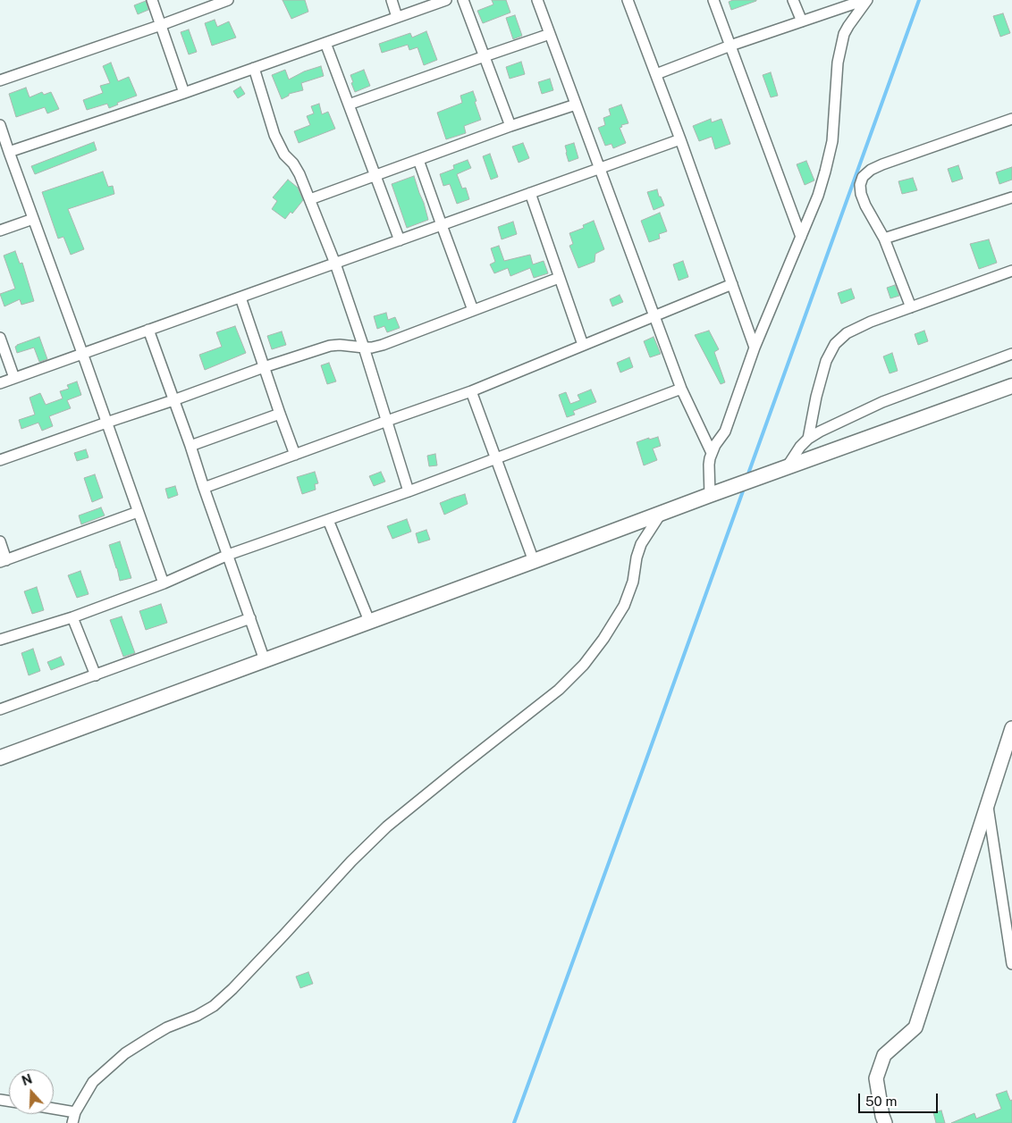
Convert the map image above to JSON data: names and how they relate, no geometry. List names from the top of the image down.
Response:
{
  "scale_bar": "50 m",
  "north": "top"
}
